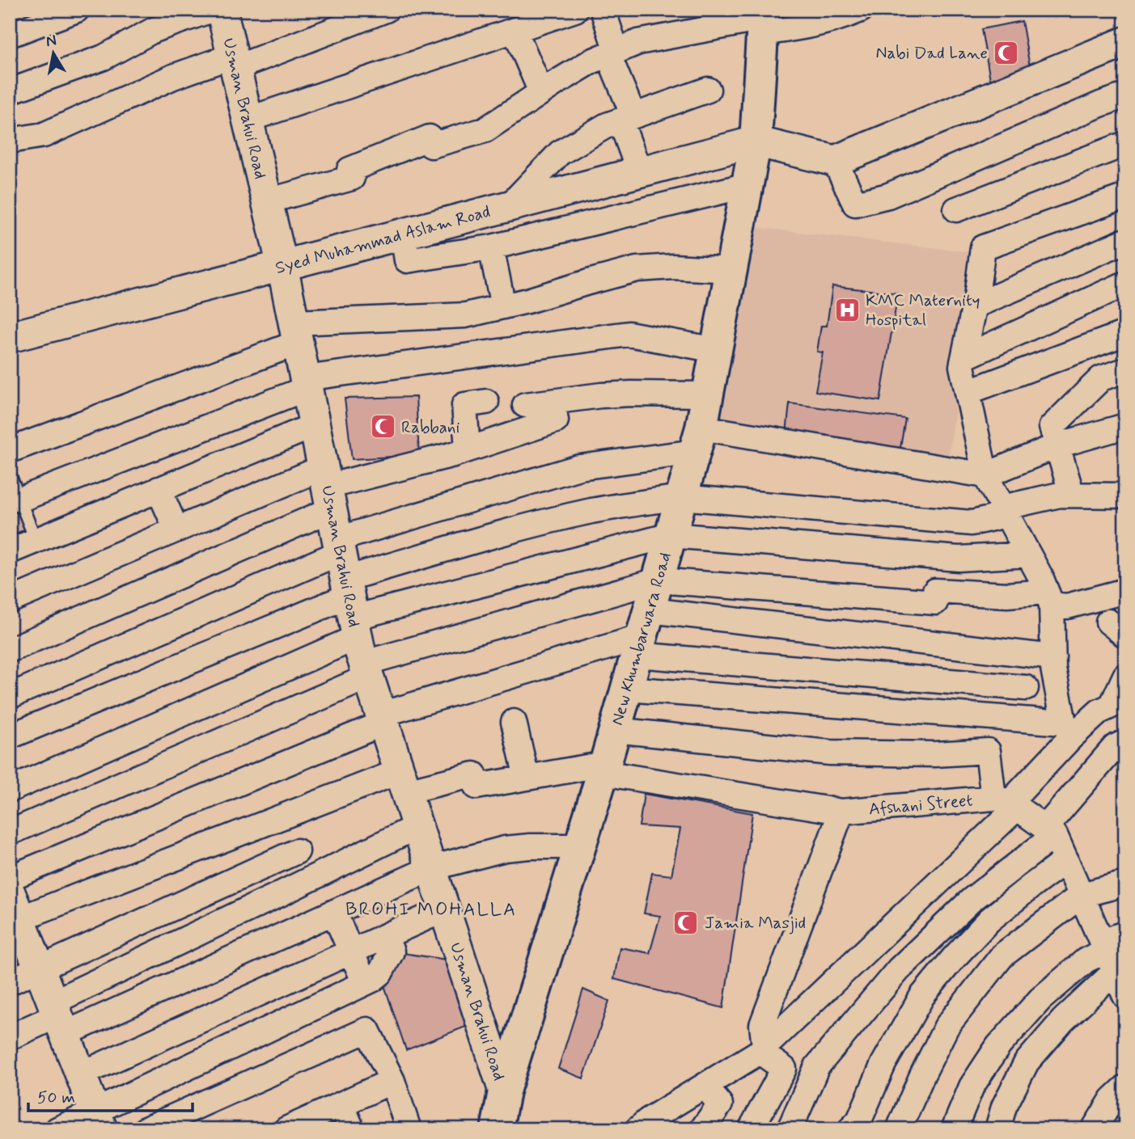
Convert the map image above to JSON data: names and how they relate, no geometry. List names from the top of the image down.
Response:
{
  "streets": {
    "main road": ["New Khumbarwara Road"],
    "street": ["Usman Brahui Road", "Syed Muhammad Aslam Road", "Afshani Street"]
  },
  "crossings": [
    ["Usman Brahui Road", "Syed Muhammad Aslam Road"],
    ["Usman Brahui Road", "New Khumbarwara Road"],
    ["Usman Brahui Road", "Afshani Street"],
    ["Syed Muhammad Aslam Road", "New Khumbarwara Road"],
    ["New Khumbarwara Road", "Afshani Street"]
  ],
  "districts": ["BROHI MOHALLA"],
  "places": {
    "mosque": ["Nabi Dad Lane", "Rabbani", "Jamia Masjid"],
    "hospital": ["KMC Maternity Hospital"]
  },
  "scale_bar": "50 m",
  "north": "top"
}
